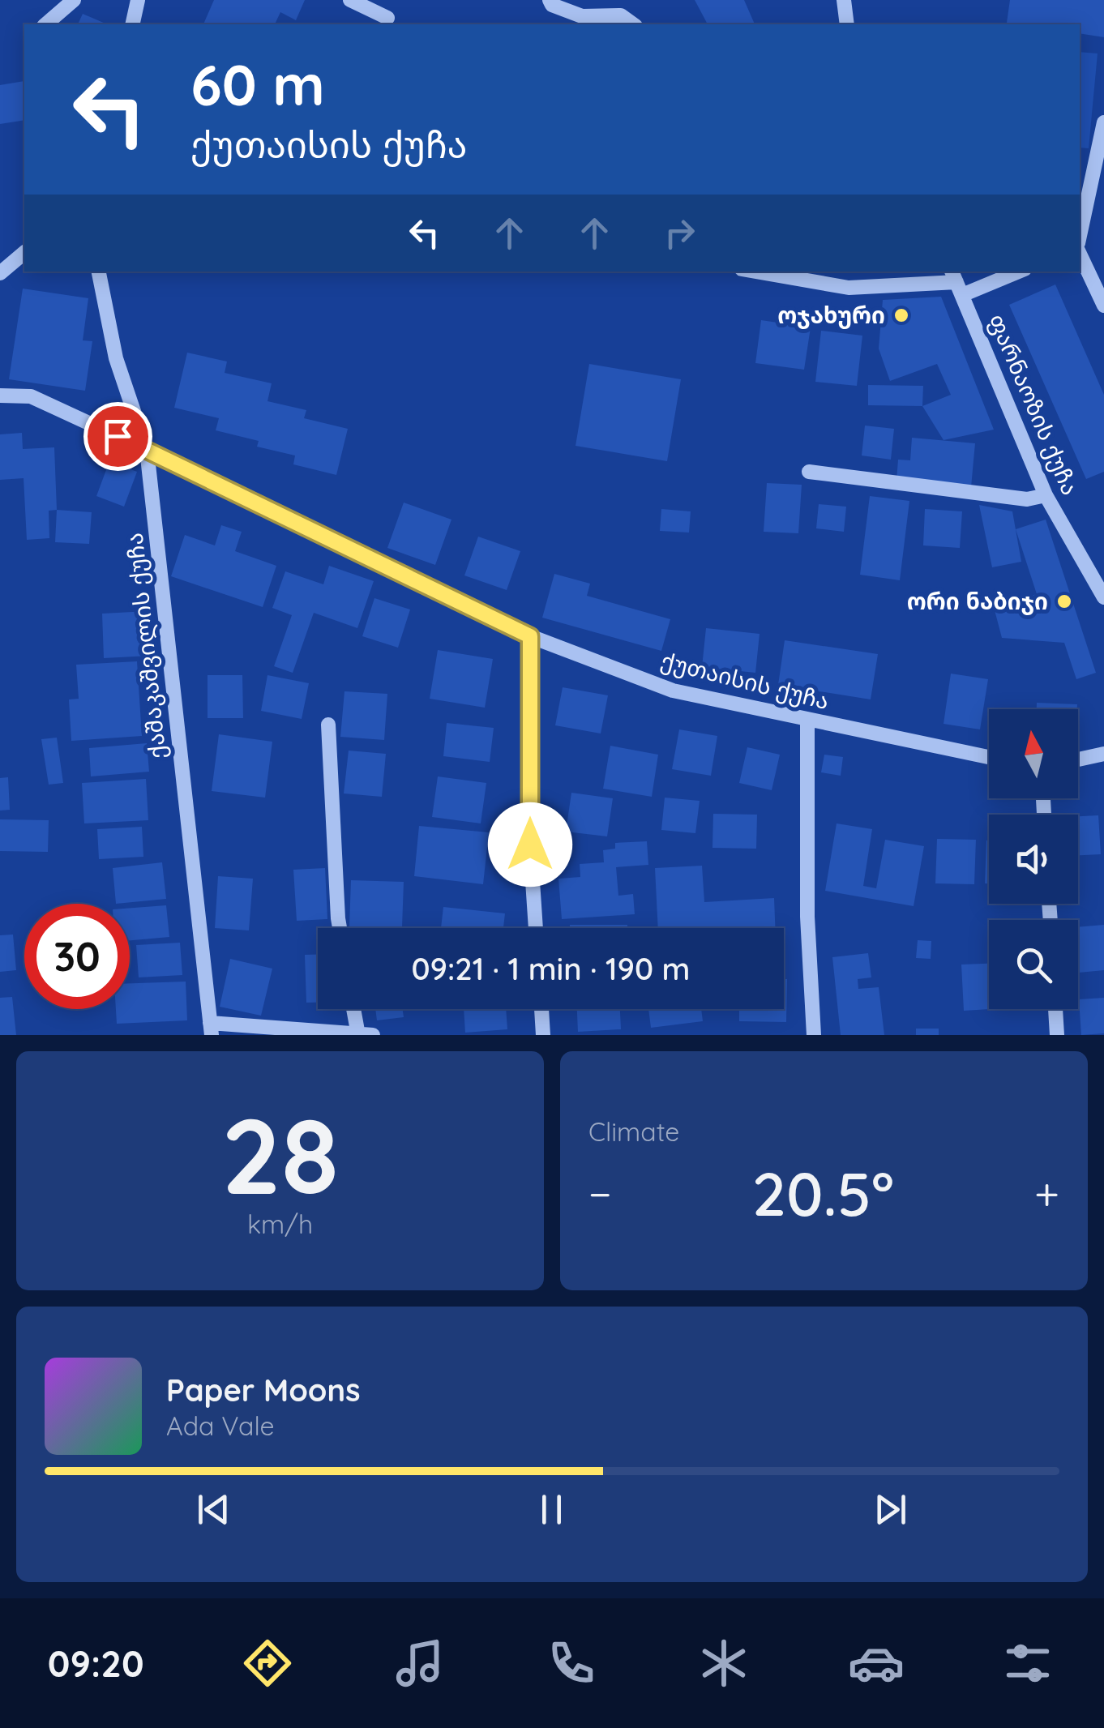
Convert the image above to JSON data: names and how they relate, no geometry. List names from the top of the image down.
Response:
{
  "streets": {
    "street": ["ფარნაოზის ქუჩა", "ქაშაკაშვილის ქუჩა", "ქუთაისის ქუჩა"]
  },
  "crossings": [
    ["ქაშაკაშვილის ქუჩა", "ქუთაისის ქუჩა"]
  ],
  "places": ["ოჯახური", "ორი ნაბიჯი"],
  "north": "top",
  "page": {
    "turn": ["60 m", "ქუთაისის ქუჩა"],
    "limit": "30",
    "trip": "09:21 · 1 min · 190 m",
    "tile": [
      ["28", "km/h"],
      "Climate"
    ],
    "heat": ["−", "20.5°", "+"],
    "song": ["Paper Moons", "Ada Vale"],
    "tabs": "09:20"
  }
}
